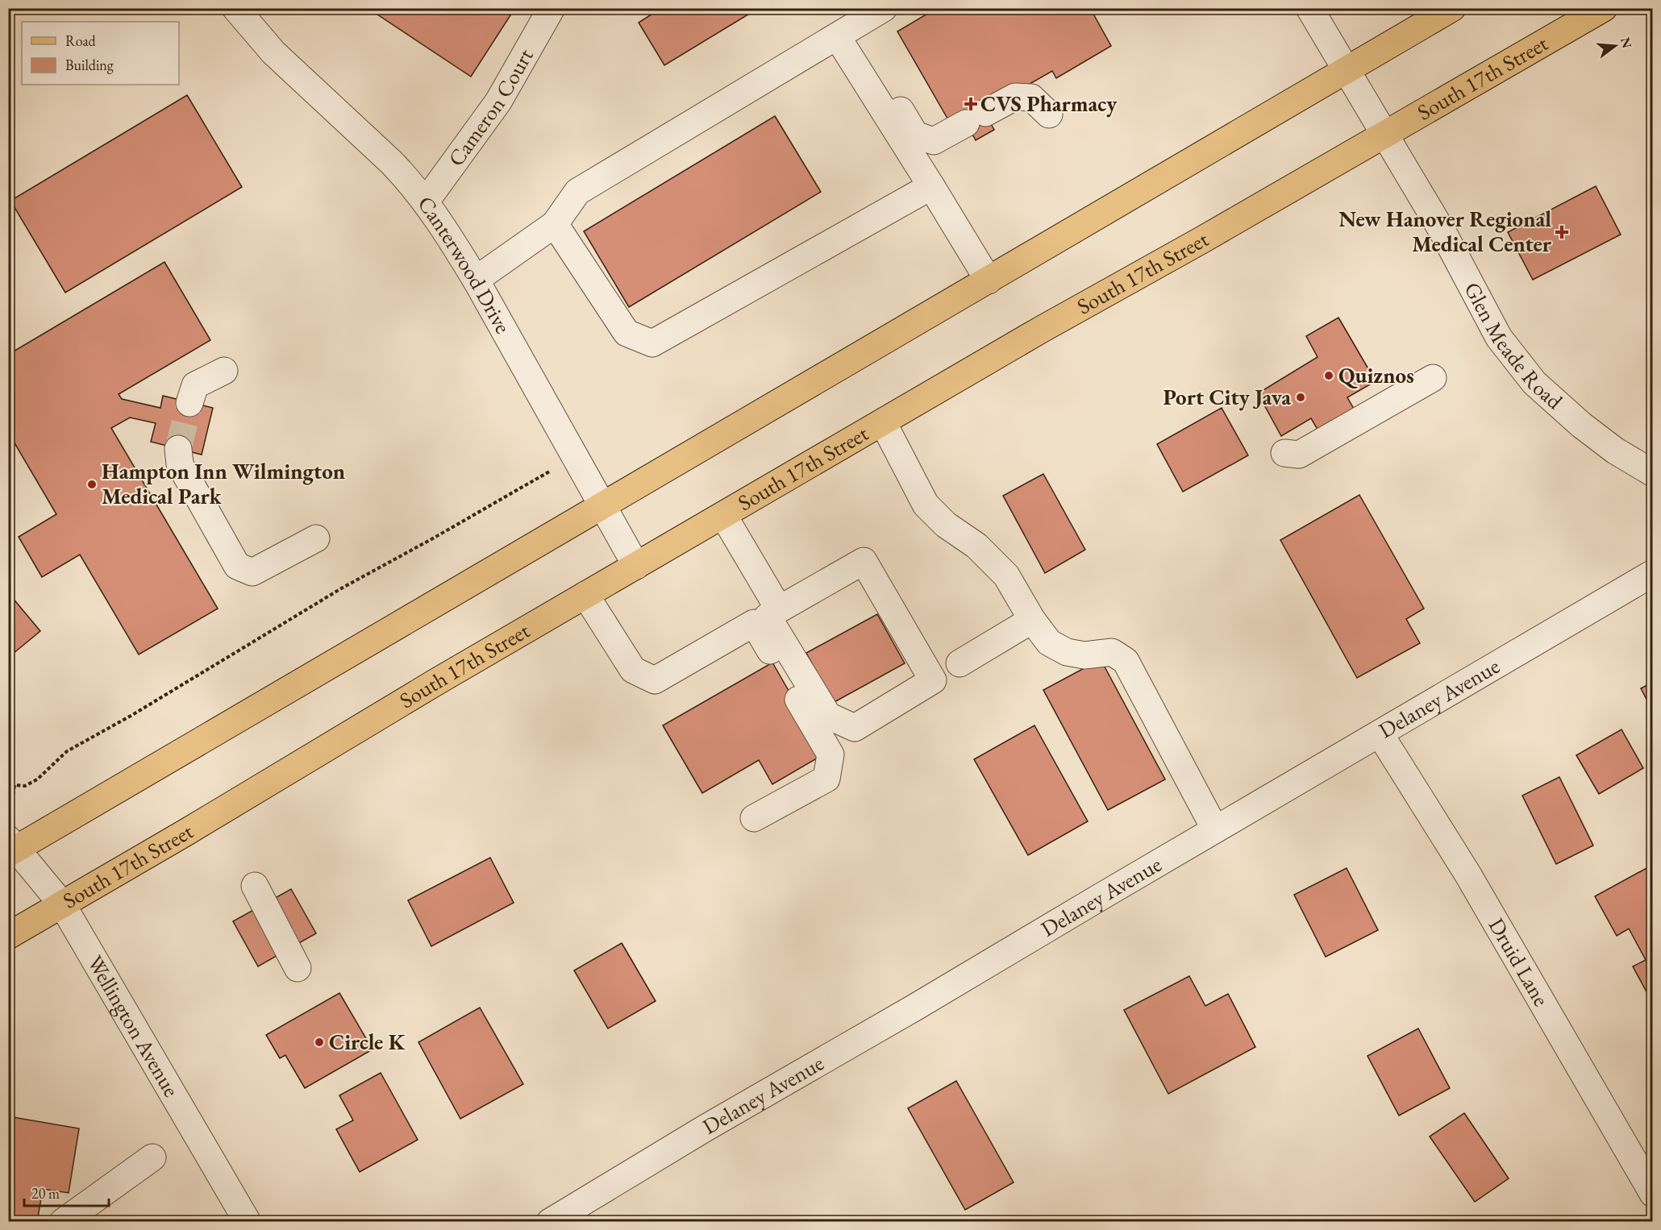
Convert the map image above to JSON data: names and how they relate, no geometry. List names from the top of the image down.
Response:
{
  "streets": {
    "main road": ["South 17th Street"],
    "street": [
      "Cameron Court",
      "Canterwood Drive",
      "Glen Meade Road",
      "Delaney Avenue",
      "Druid Lane",
      "Wellington Avenue"
    ]
  },
  "crossings": [
    ["South 17th Street", "Canterwood Drive"],
    ["South 17th Street", "Glen Meade Road"],
    ["South 17th Street", "Wellington Avenue"],
    ["Cameron Court", "Canterwood Drive"],
    ["Delaney Avenue", "Druid Lane"]
  ],
  "places": {
    "health": ["CVS Pharmacy", "New Hanover Regional Medical Center"],
    "other": [
      "Quiznos",
      "Port City Java",
      "Hampton Inn Wilmington Medical Park",
      "Circle K"
    ]
  },
  "legend": ["Road", "Building"],
  "scale_bar": "20 m",
  "north": "right"
}
